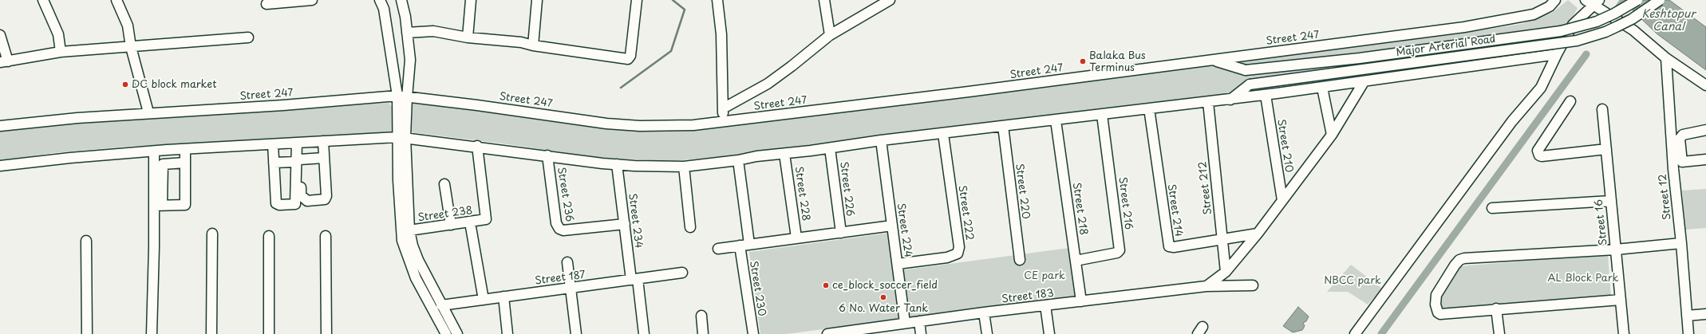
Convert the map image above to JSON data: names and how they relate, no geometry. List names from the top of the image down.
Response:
{
  "streets": {
    "street": [
      "Street 247",
      "Major Arterial Road",
      "Street 210",
      "Street 212",
      "Street 226",
      "Street 220",
      "Street 228",
      "Street 236",
      "Street 12",
      "Street 216",
      "Street 218",
      "Street 214",
      "Street 222",
      "Street 238",
      "Street 234",
      "Street 16",
      "Street 224",
      "Street 187",
      "Street 230",
      "Street 183"
    ]
  },
  "crossings": [
    ["Street 247", "Major Arterial Road"],
    ["Street 210", "Street 183"],
    ["Street 212", "Street 214"],
    ["Street 212", "Street 183"],
    ["Street 236", "Street 234"],
    ["Street 216", "Street 218"],
    ["Street 218", "Street 183"],
    ["Street 214", "Street 183"],
    ["Street 222", "Street 224"],
    ["Street 234", "Street 187"],
    ["Street 224", "Street 183"]
  ],
  "water": ["Keshtopur Canal"],
  "parks": ["CE park", "AL Block Park", "NBCC park"],
  "places": [
    "Balaka Bus Terminus",
    "DC block market",
    "ce_block_soccer_field",
    "6 No. Water Tank"
  ]
}
